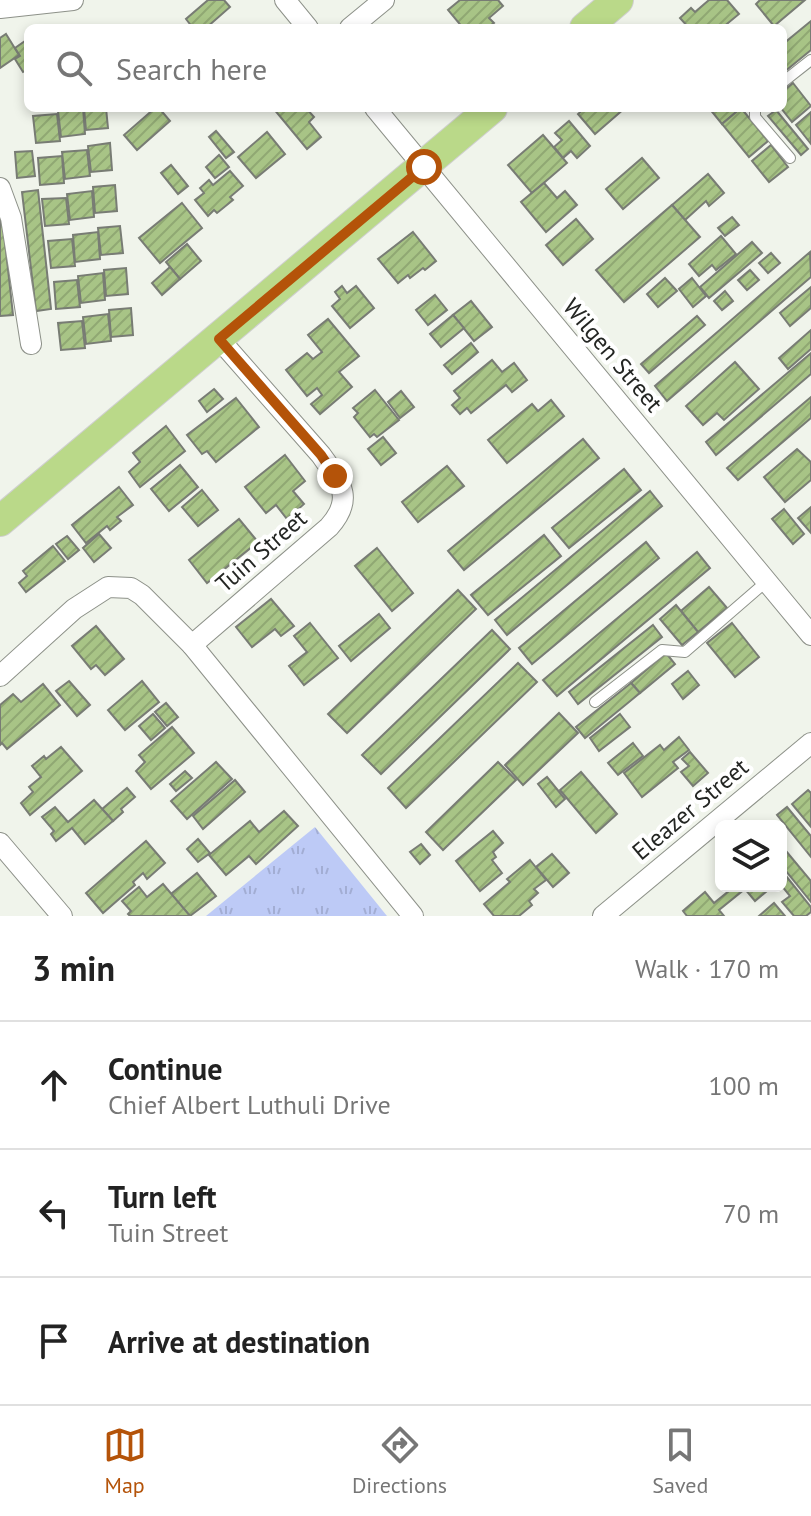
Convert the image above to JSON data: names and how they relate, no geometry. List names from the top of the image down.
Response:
{
  "streets": {
    "street": ["Wilgen Street", "Tuin Street", "Eleazer Street"]
  },
  "page": {
    "search": "Search here",
    "heading": ["3 min", "Walk · 170 m"],
    "list": [
      ["Continue", "Chief Albert Luthuli Drive", "100 m"],
      ["Turn left", "Tuin Street", "70 m"],
      "Arrive at destination"
    ],
    "nav": ["Map", "Directions", "Saved"]
  }
}
